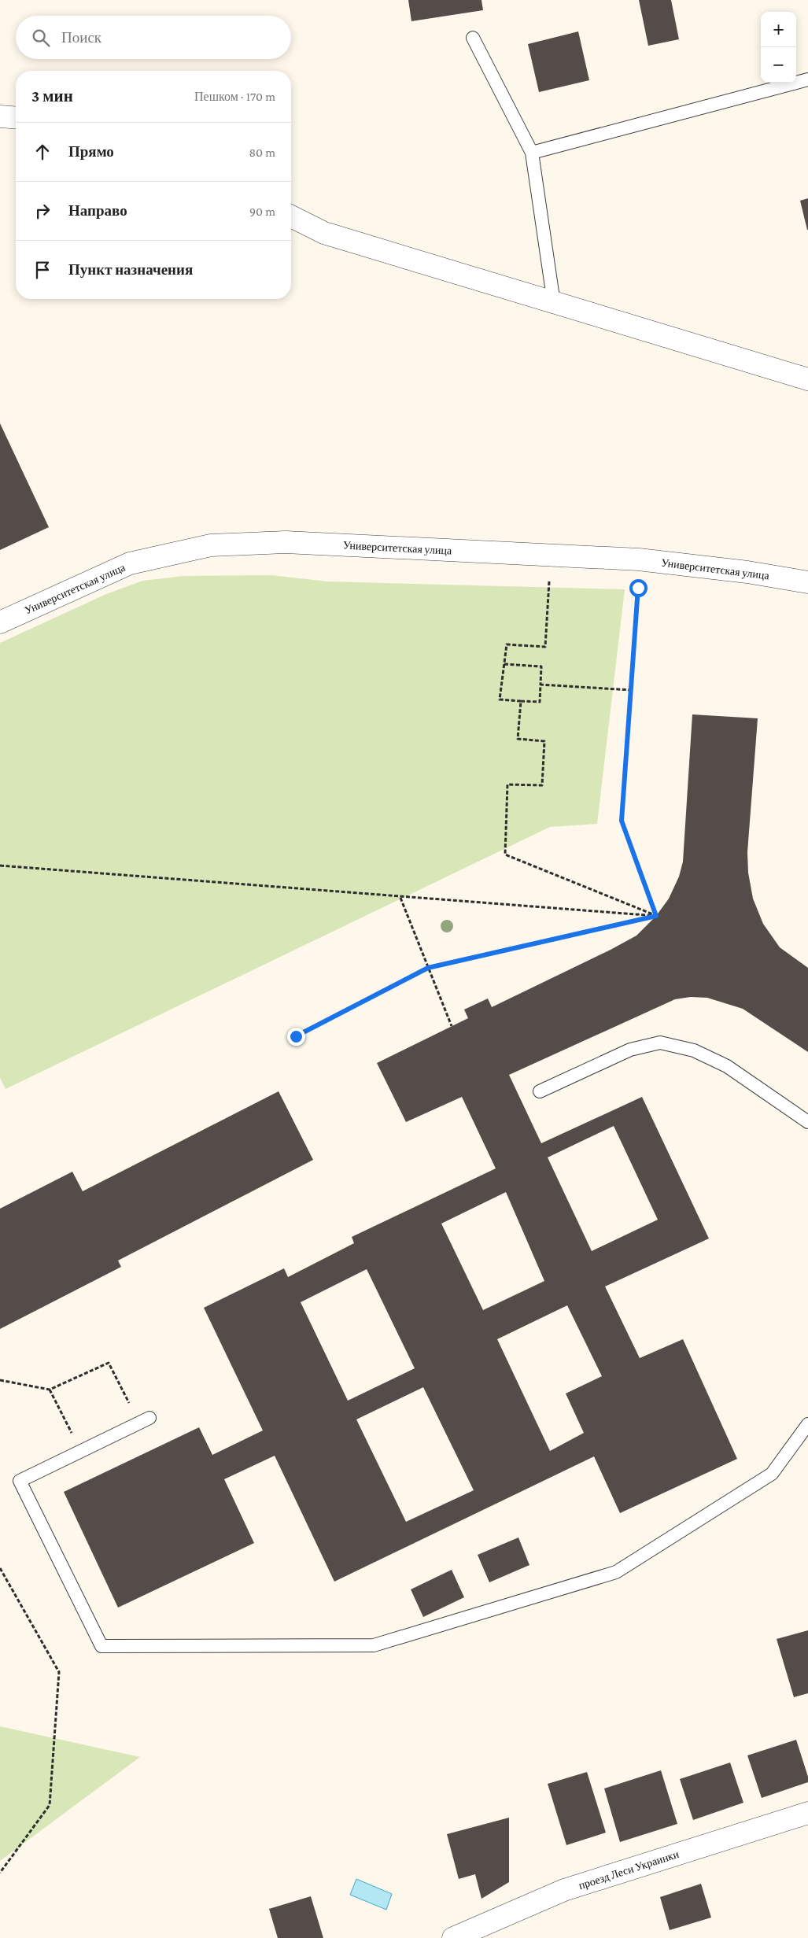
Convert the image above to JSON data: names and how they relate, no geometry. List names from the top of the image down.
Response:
{
  "streets": {
    "street": ["Университетская улица", "проезд Леси Украинки"]
  },
  "page": {
    "map_buttons": ["+", "−"],
    "search": "Поиск",
    "heading": ["3 мин", "Пешком · 170 m"],
    "list": [
      ["Прямо", "80 m"],
      ["Направо", "90 m"],
      "Пункт назначения"
    ]
  }
}
